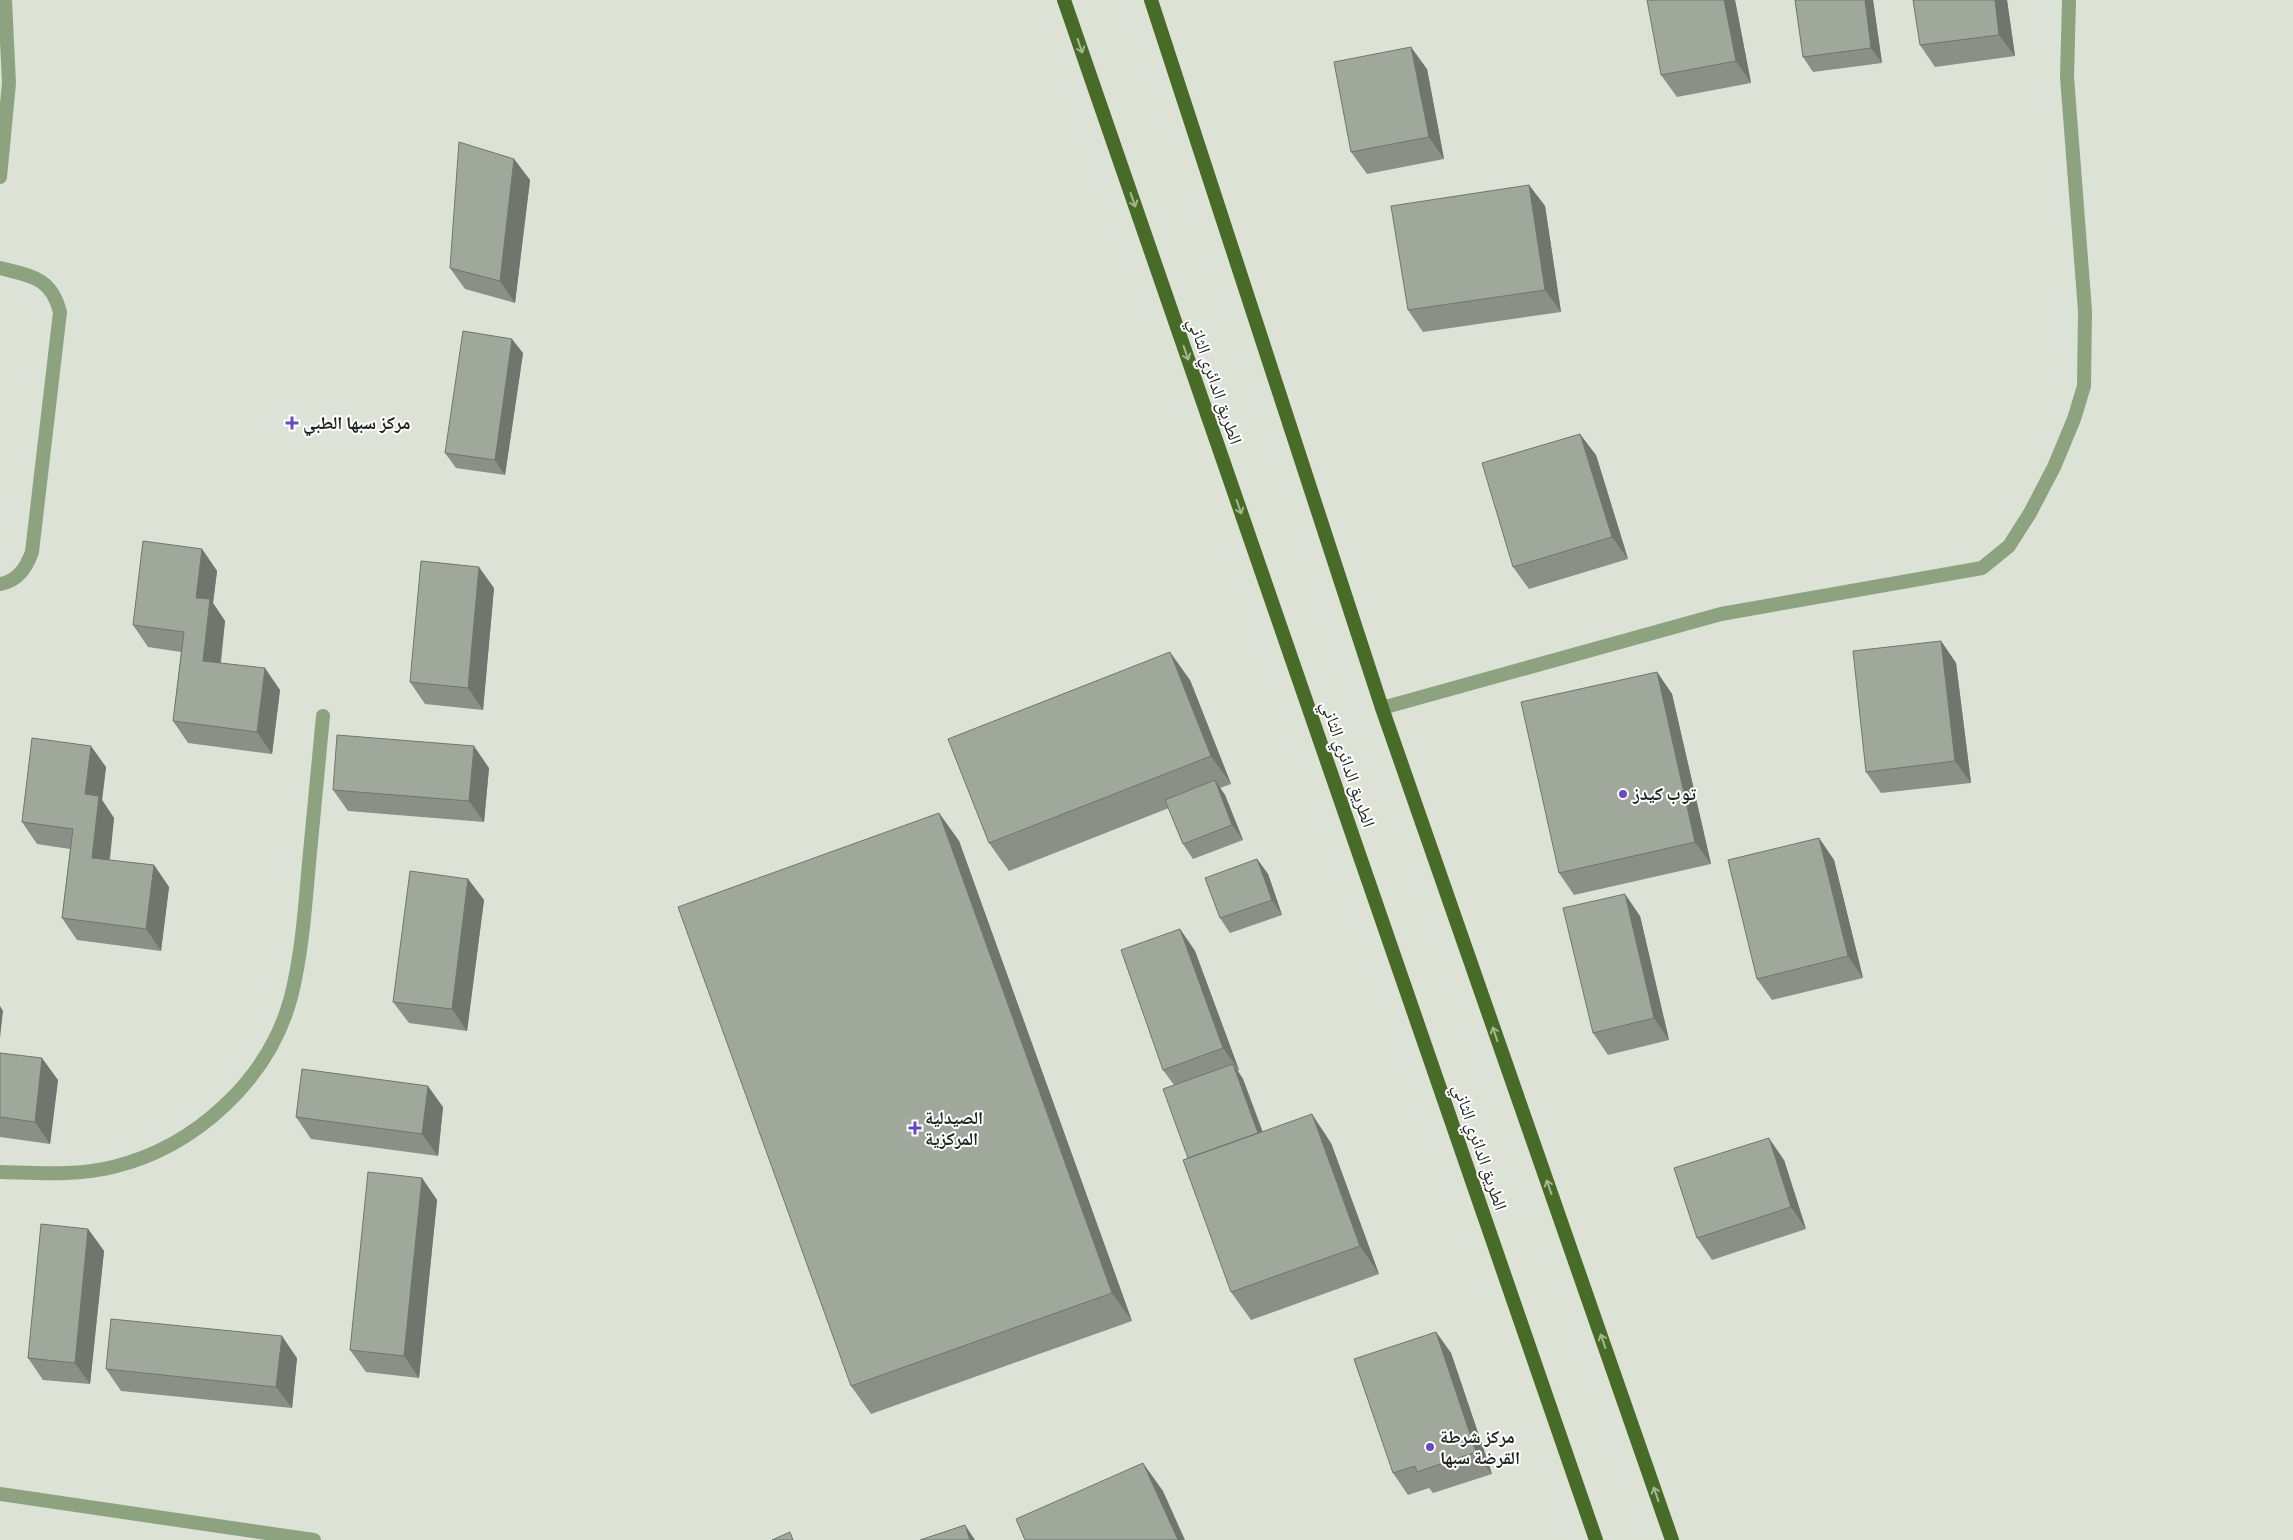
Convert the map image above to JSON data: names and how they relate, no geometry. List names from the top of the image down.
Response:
{
  "streets": {
    "main road": ["الطريق الدائري الثاني"]
  },
  "places": {
    "health": ["مركز سبها الطبي", "الصيدلية المركزية"],
    "other": ["توب كيدز", "مركز شرطة القرضة سبها"]
  }
}
